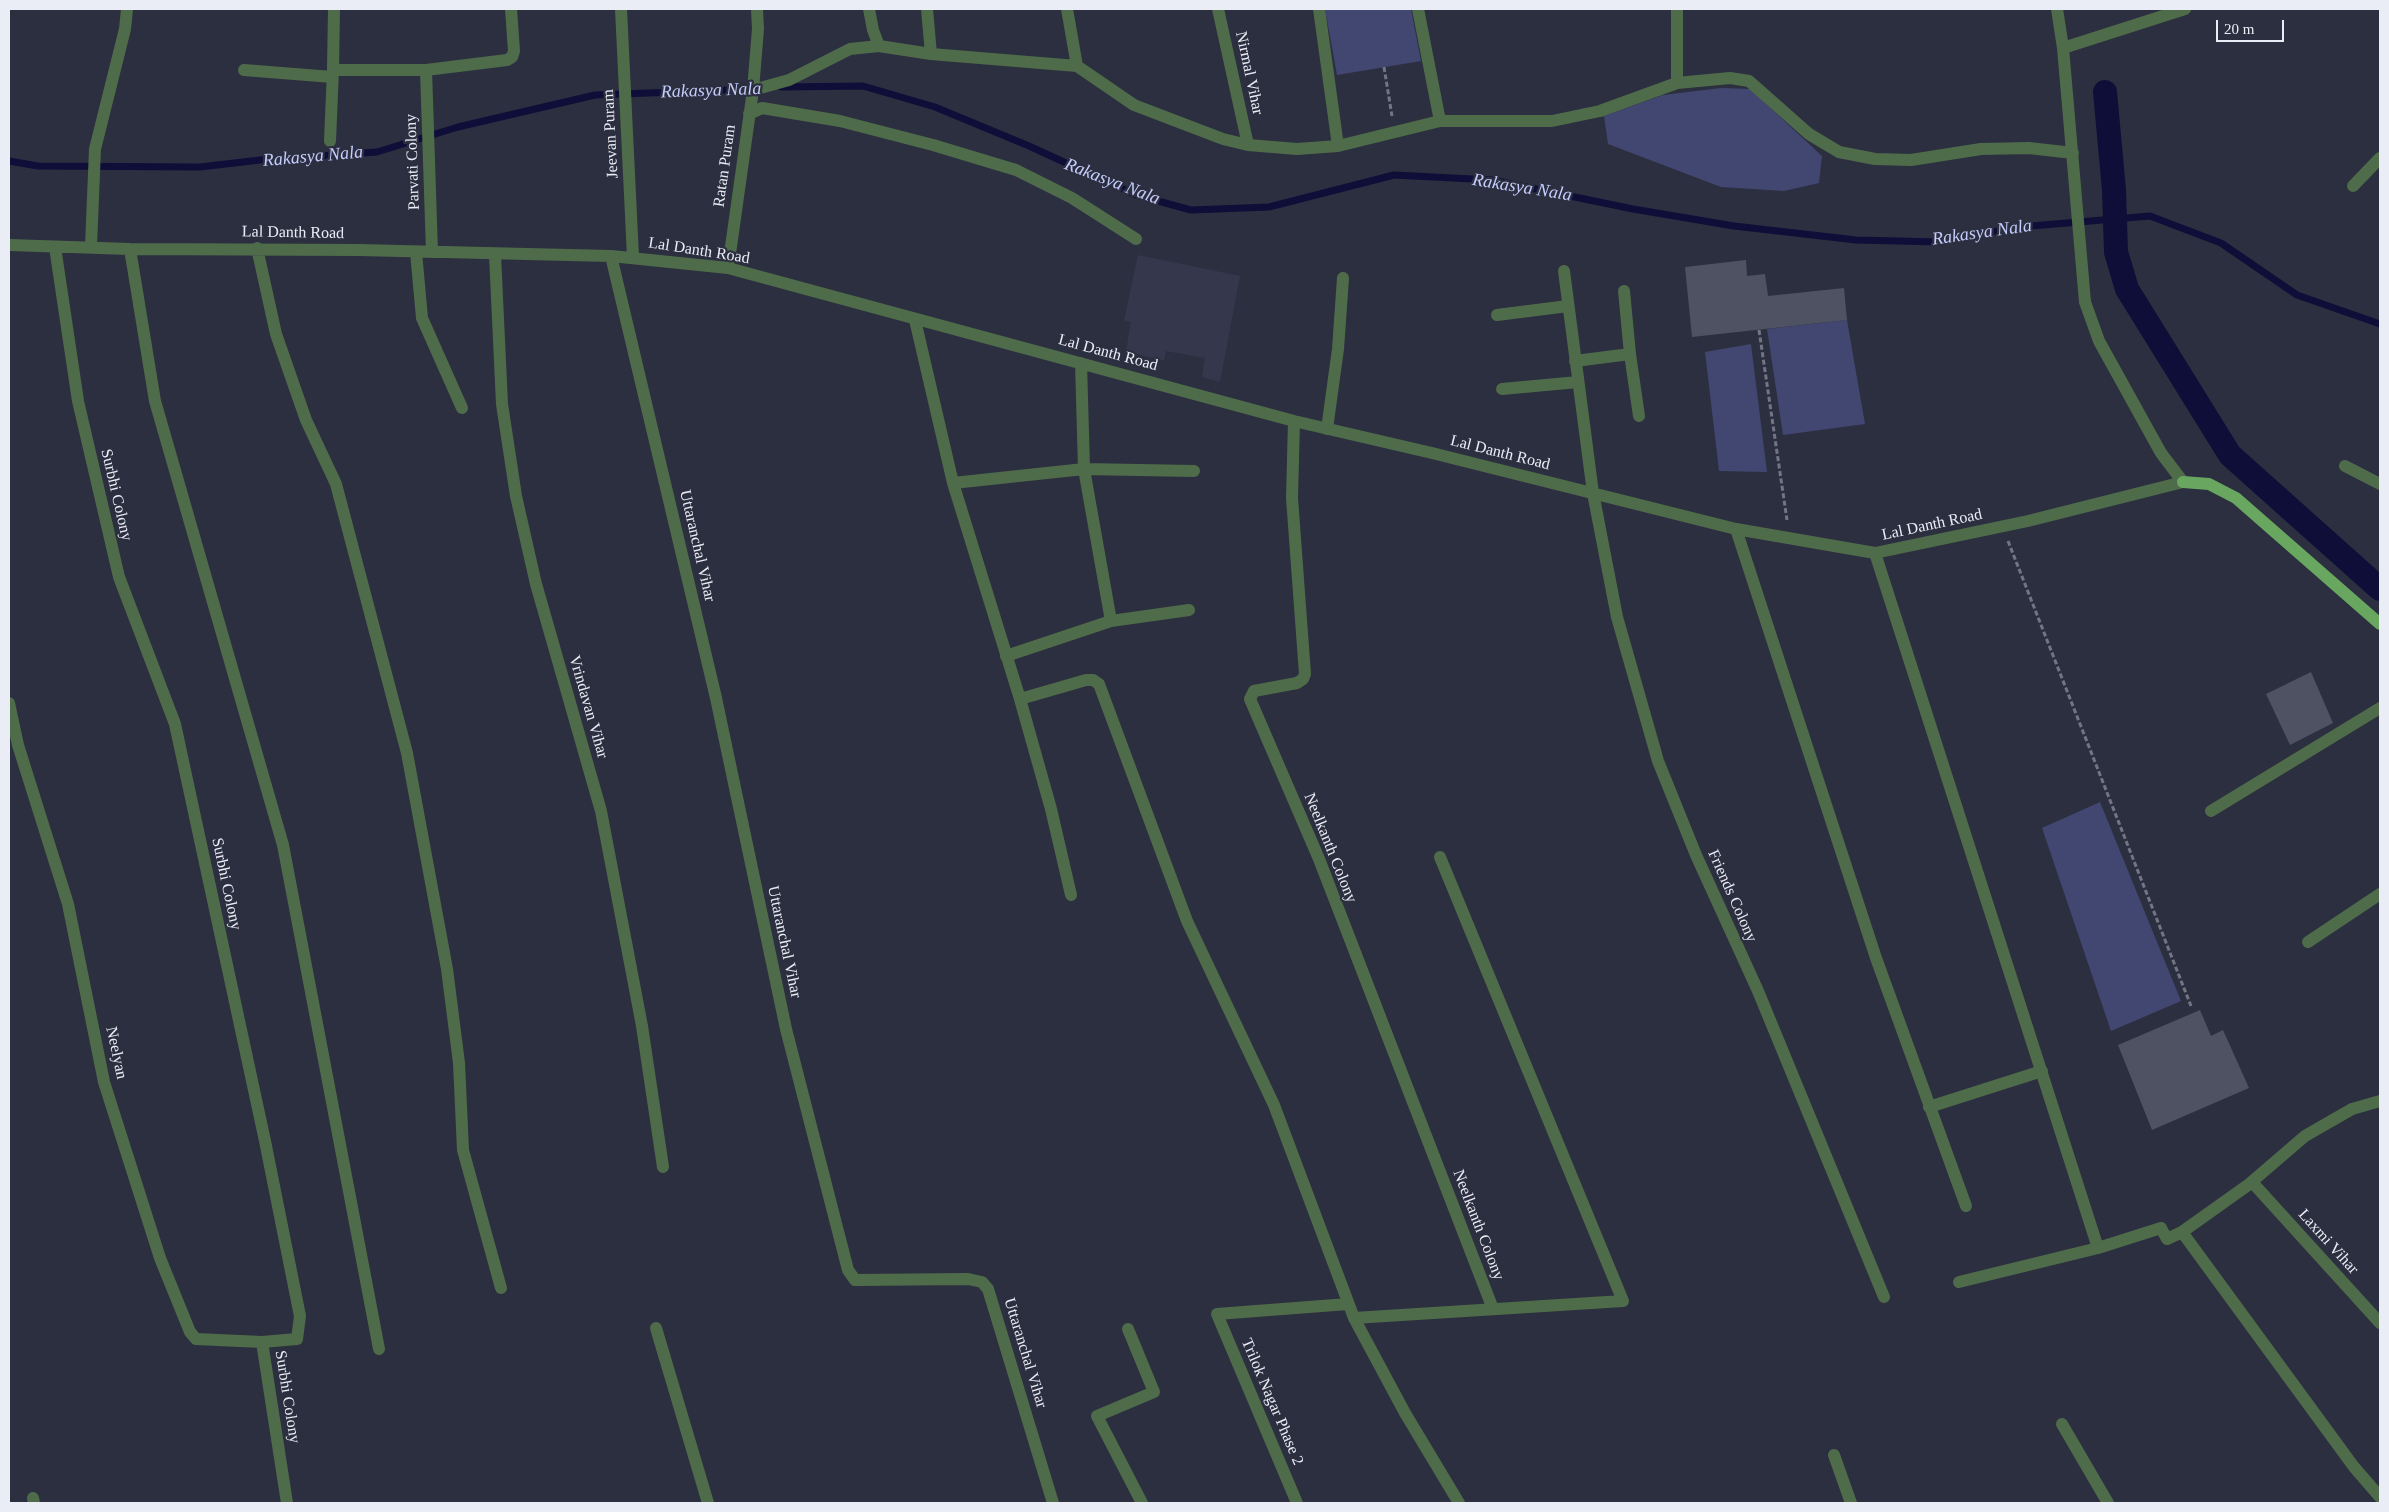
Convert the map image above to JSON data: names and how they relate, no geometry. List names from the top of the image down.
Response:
{
  "streets": {
    "street": [
      "Nirmal Vihar",
      "Jeevan Puram",
      "Parvati Colony",
      "Ratan Puram",
      "Lal Danth Road",
      "Surbhi Colony",
      "Uttaranchal Vihar",
      "Vrindavan Vihar",
      "Neelkanth Colony",
      "Friends Colony",
      "Neelyan",
      "Laxmi Vihar",
      "Trilok Nagar Phase 2"
    ]
  },
  "crossings": [
    ["Jeevan Puram", "Lal Danth Road"],
    ["Parvati Colony", "Lal Danth Road"],
    ["Ratan Puram", "Lal Danth Road"],
    ["Lal Danth Road", "Surbhi Colony"],
    ["Lal Danth Road", "Uttaranchal Vihar"],
    ["Lal Danth Road", "Vrindavan Vihar"],
    ["Lal Danth Road", "Neelkanth Colony"],
    ["Lal Danth Road", "Friends Colony"],
    ["Surbhi Colony", "Neelyan"]
  ],
  "water": ["Rakasya Nala"],
  "scale_bar": "20 m"
}
